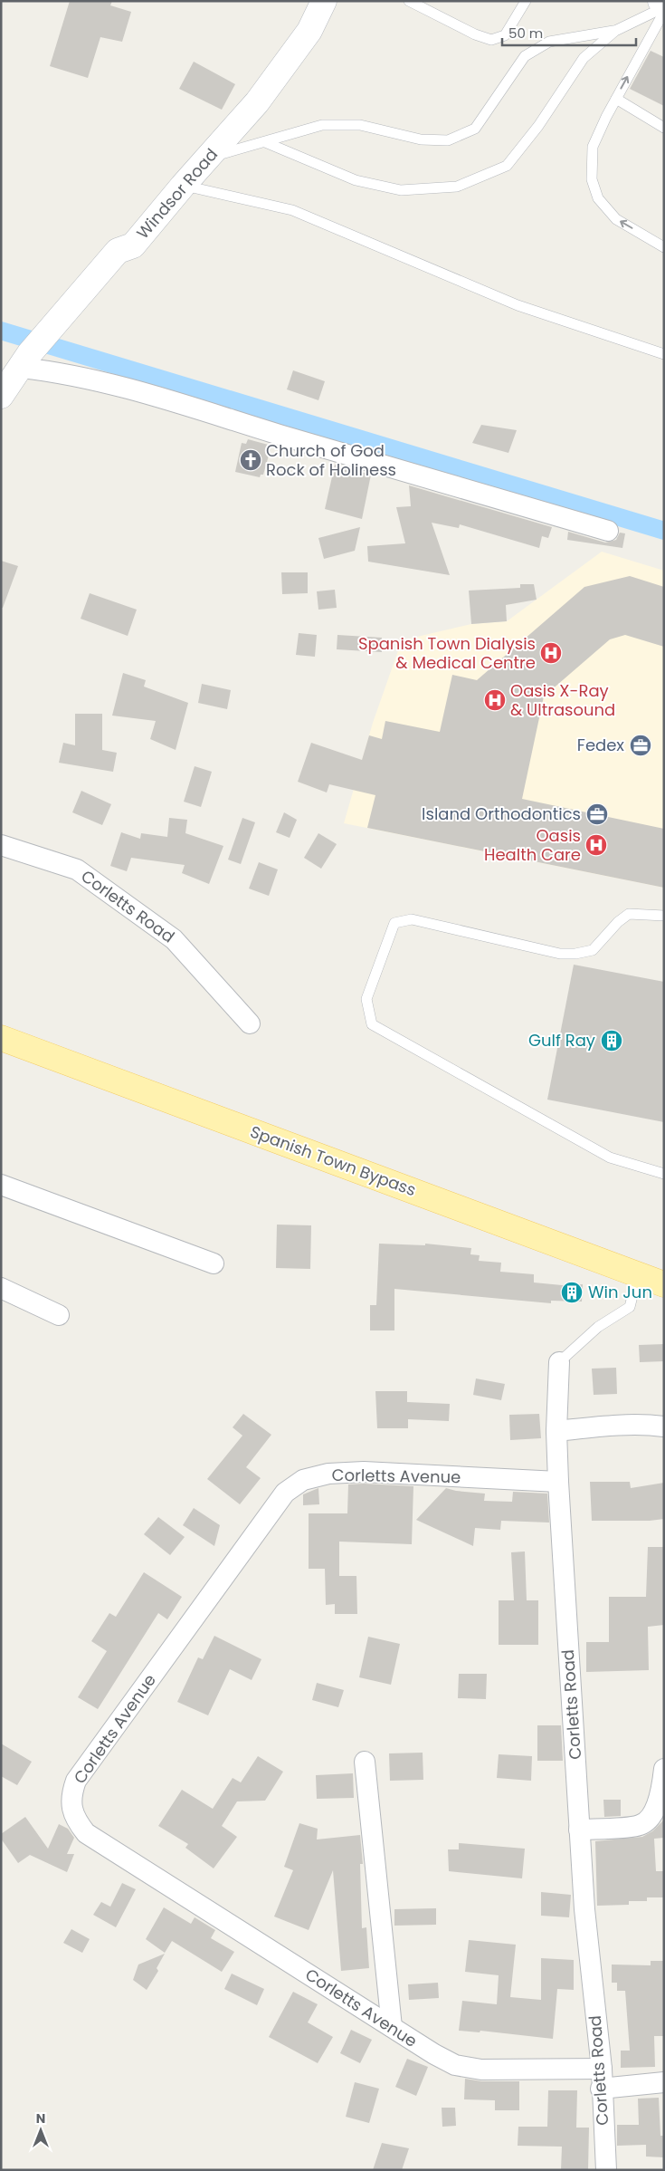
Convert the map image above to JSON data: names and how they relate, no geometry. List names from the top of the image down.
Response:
{
  "streets": {
    "main road": ["Windsor Road", "Spanish Town Bypass"],
    "street": ["Corletts Road", "Corletts Avenue"]
  },
  "crossings": [
    ["Corletts Road", "Spanish Town Bypass"],
    ["Corletts Road", "Corletts Avenue"]
  ],
  "places": {
    "church": ["Church of God Rock of Holiness"],
    "hospital": ["Spanish Town Dialysis & Medical Centre", "Oasis X-Ray & Ultrasound", "Oasis Health Care"],
    "office": ["Fedex", "Island Orthodontics"],
    "building": ["Gulf Ray", "Win Jun"]
  },
  "scale_bar": "50 m",
  "north": "top"
}
